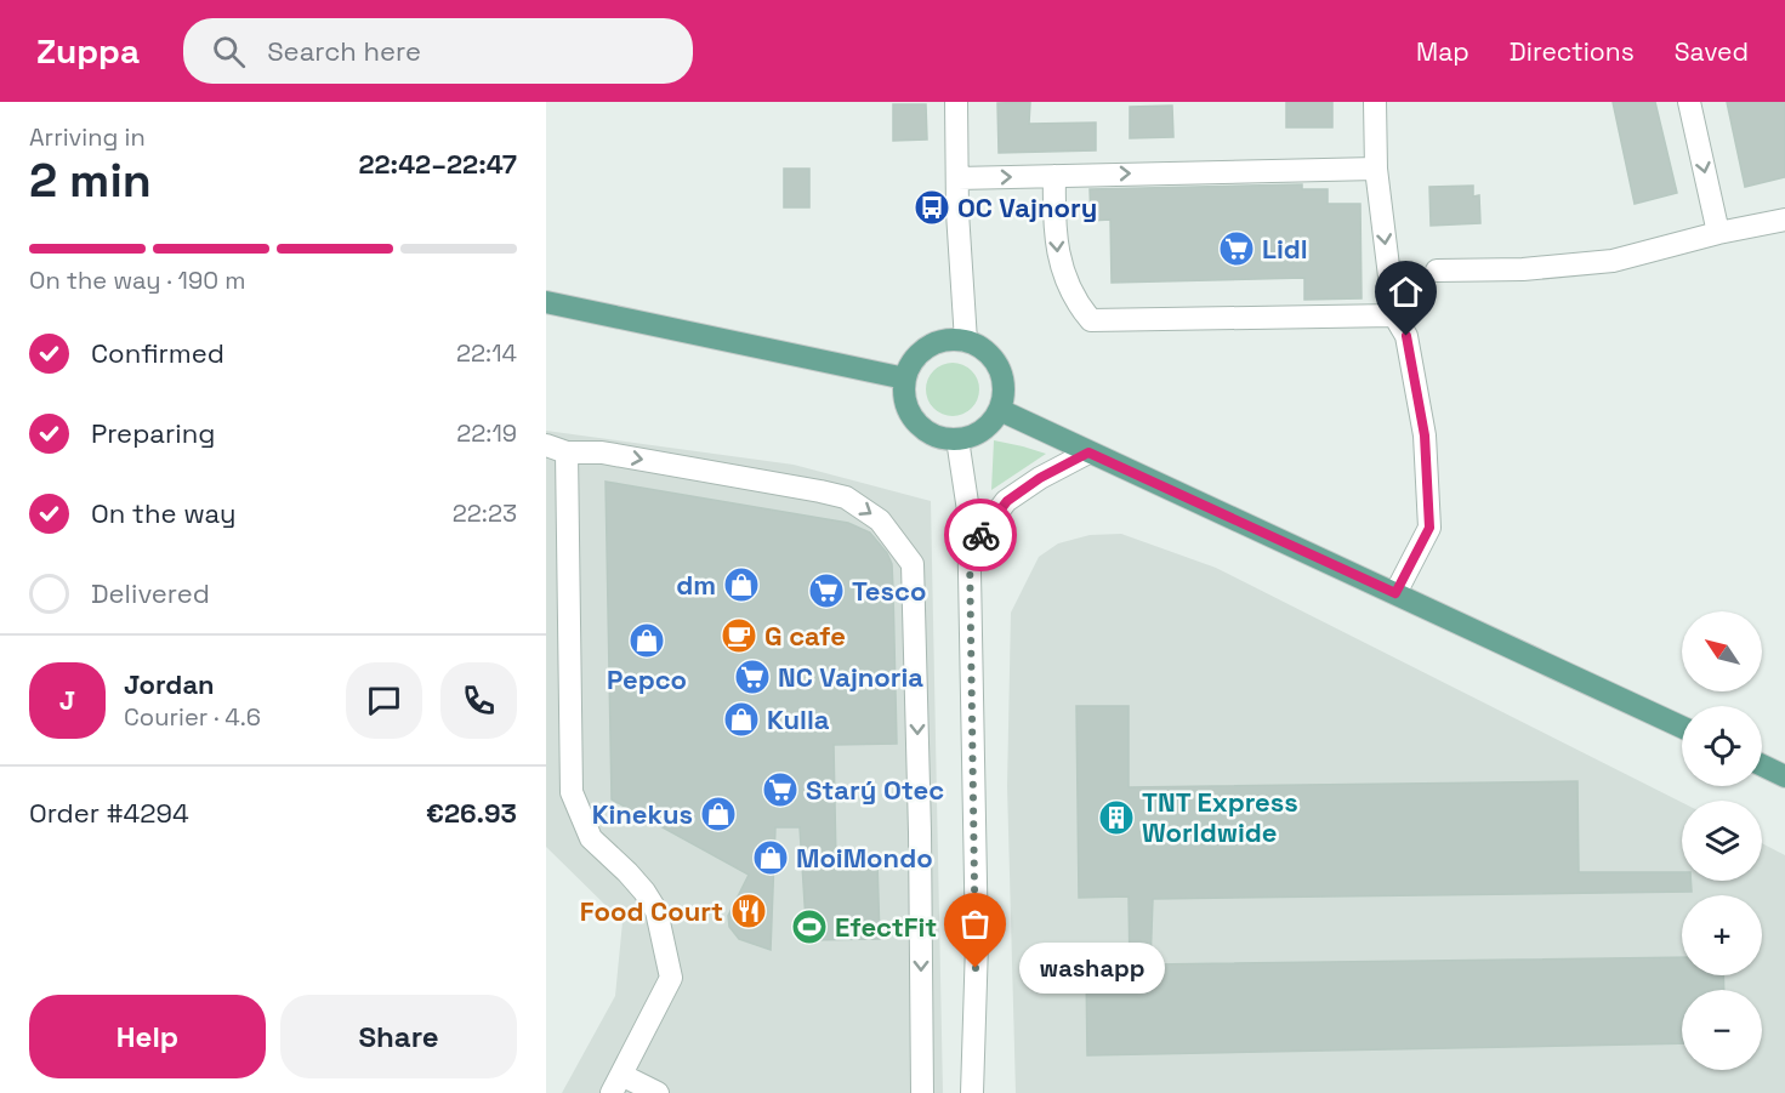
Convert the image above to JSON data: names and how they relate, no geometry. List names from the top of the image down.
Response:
{
  "places": {
    "bus stop": ["OC Vajnory"],
    "supermarket": [
      "Lidl",
      "Tesco",
      "NC Vajnoria",
      "Starý Otec"
    ],
    "shop": [
      "dm",
      "Pepco",
      "Kulla",
      "Kinekus",
      "MoiMondo"
    ],
    "cafe": ["G cafe"],
    "building": ["TNT Express Worldwide"],
    "restaurant": ["Food Court"],
    "sports": ["EfectFit"],
    "other": ["washapp"]
  },
  "north": "top left",
  "page": {
    "header": "Zuppa",
    "search": "Search here",
    "nav": ["Map", "Directions", "Saved"],
    "heading": ["2 min", "Arriving in", "22:42–22:47"],
    "panel": [
      "Jordan",
      "Courier · 4.6",
      "Order #4294",
      "€26.93"
    ],
    "bar": "On the way · 190 m",
    "list": [
      ["Confirmed", "22:14"],
      ["Preparing", "22:19"],
      ["On the way", "22:23"],
      "Delivered"
    ],
    "map_buttons": ["+", "−"],
    "round": "J",
    "bubble": "washapp",
    "buttons": ["Help", "Share"]
  }
}
